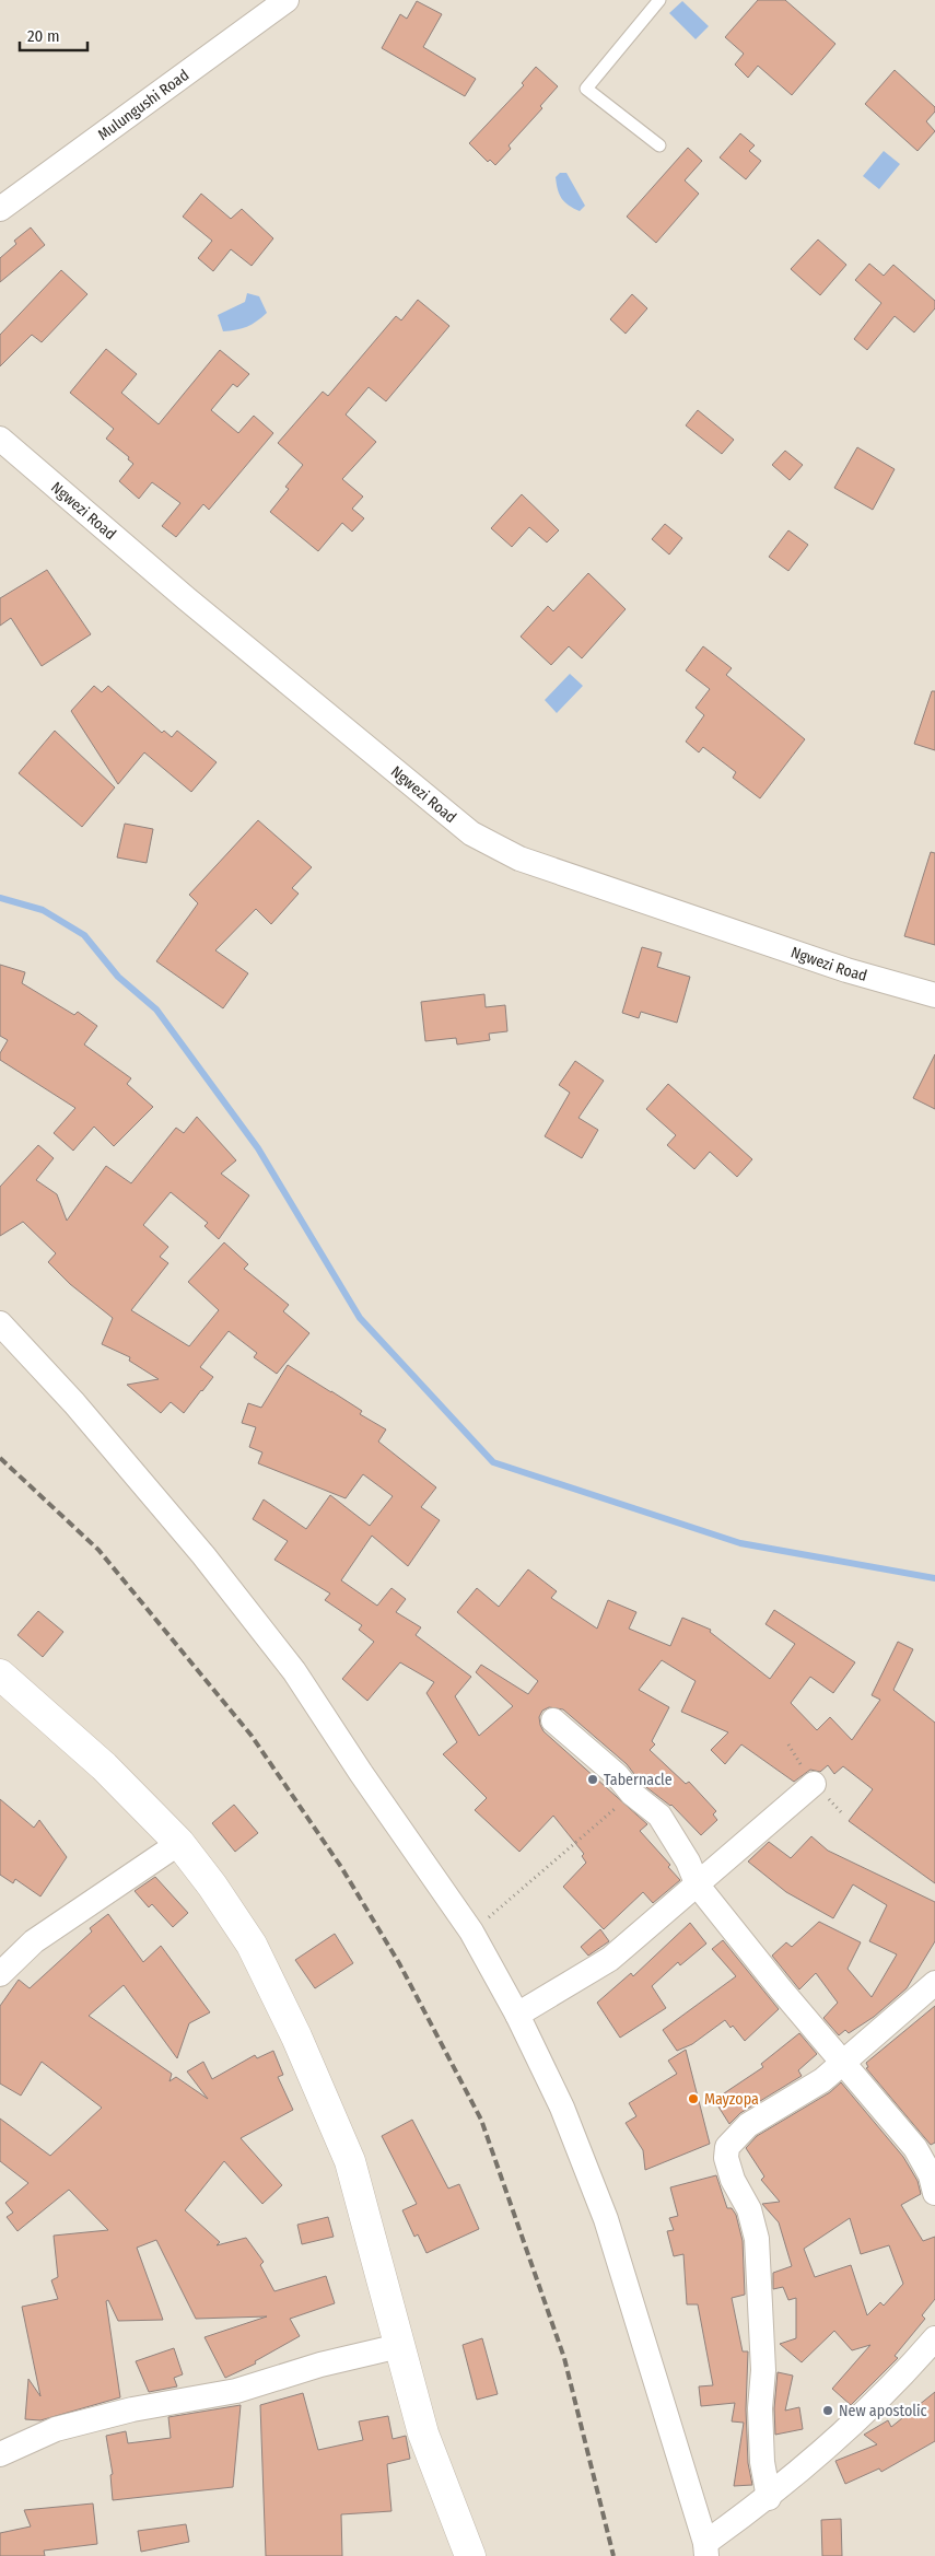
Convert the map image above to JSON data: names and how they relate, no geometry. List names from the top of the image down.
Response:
{
  "streets": {
    "street": ["Mulungushi Road", "Ngwezi Road"]
  },
  "places": ["Tabernacle", "Mayzopa", "New apostolic"],
  "scale_bar": "20 m"
}
